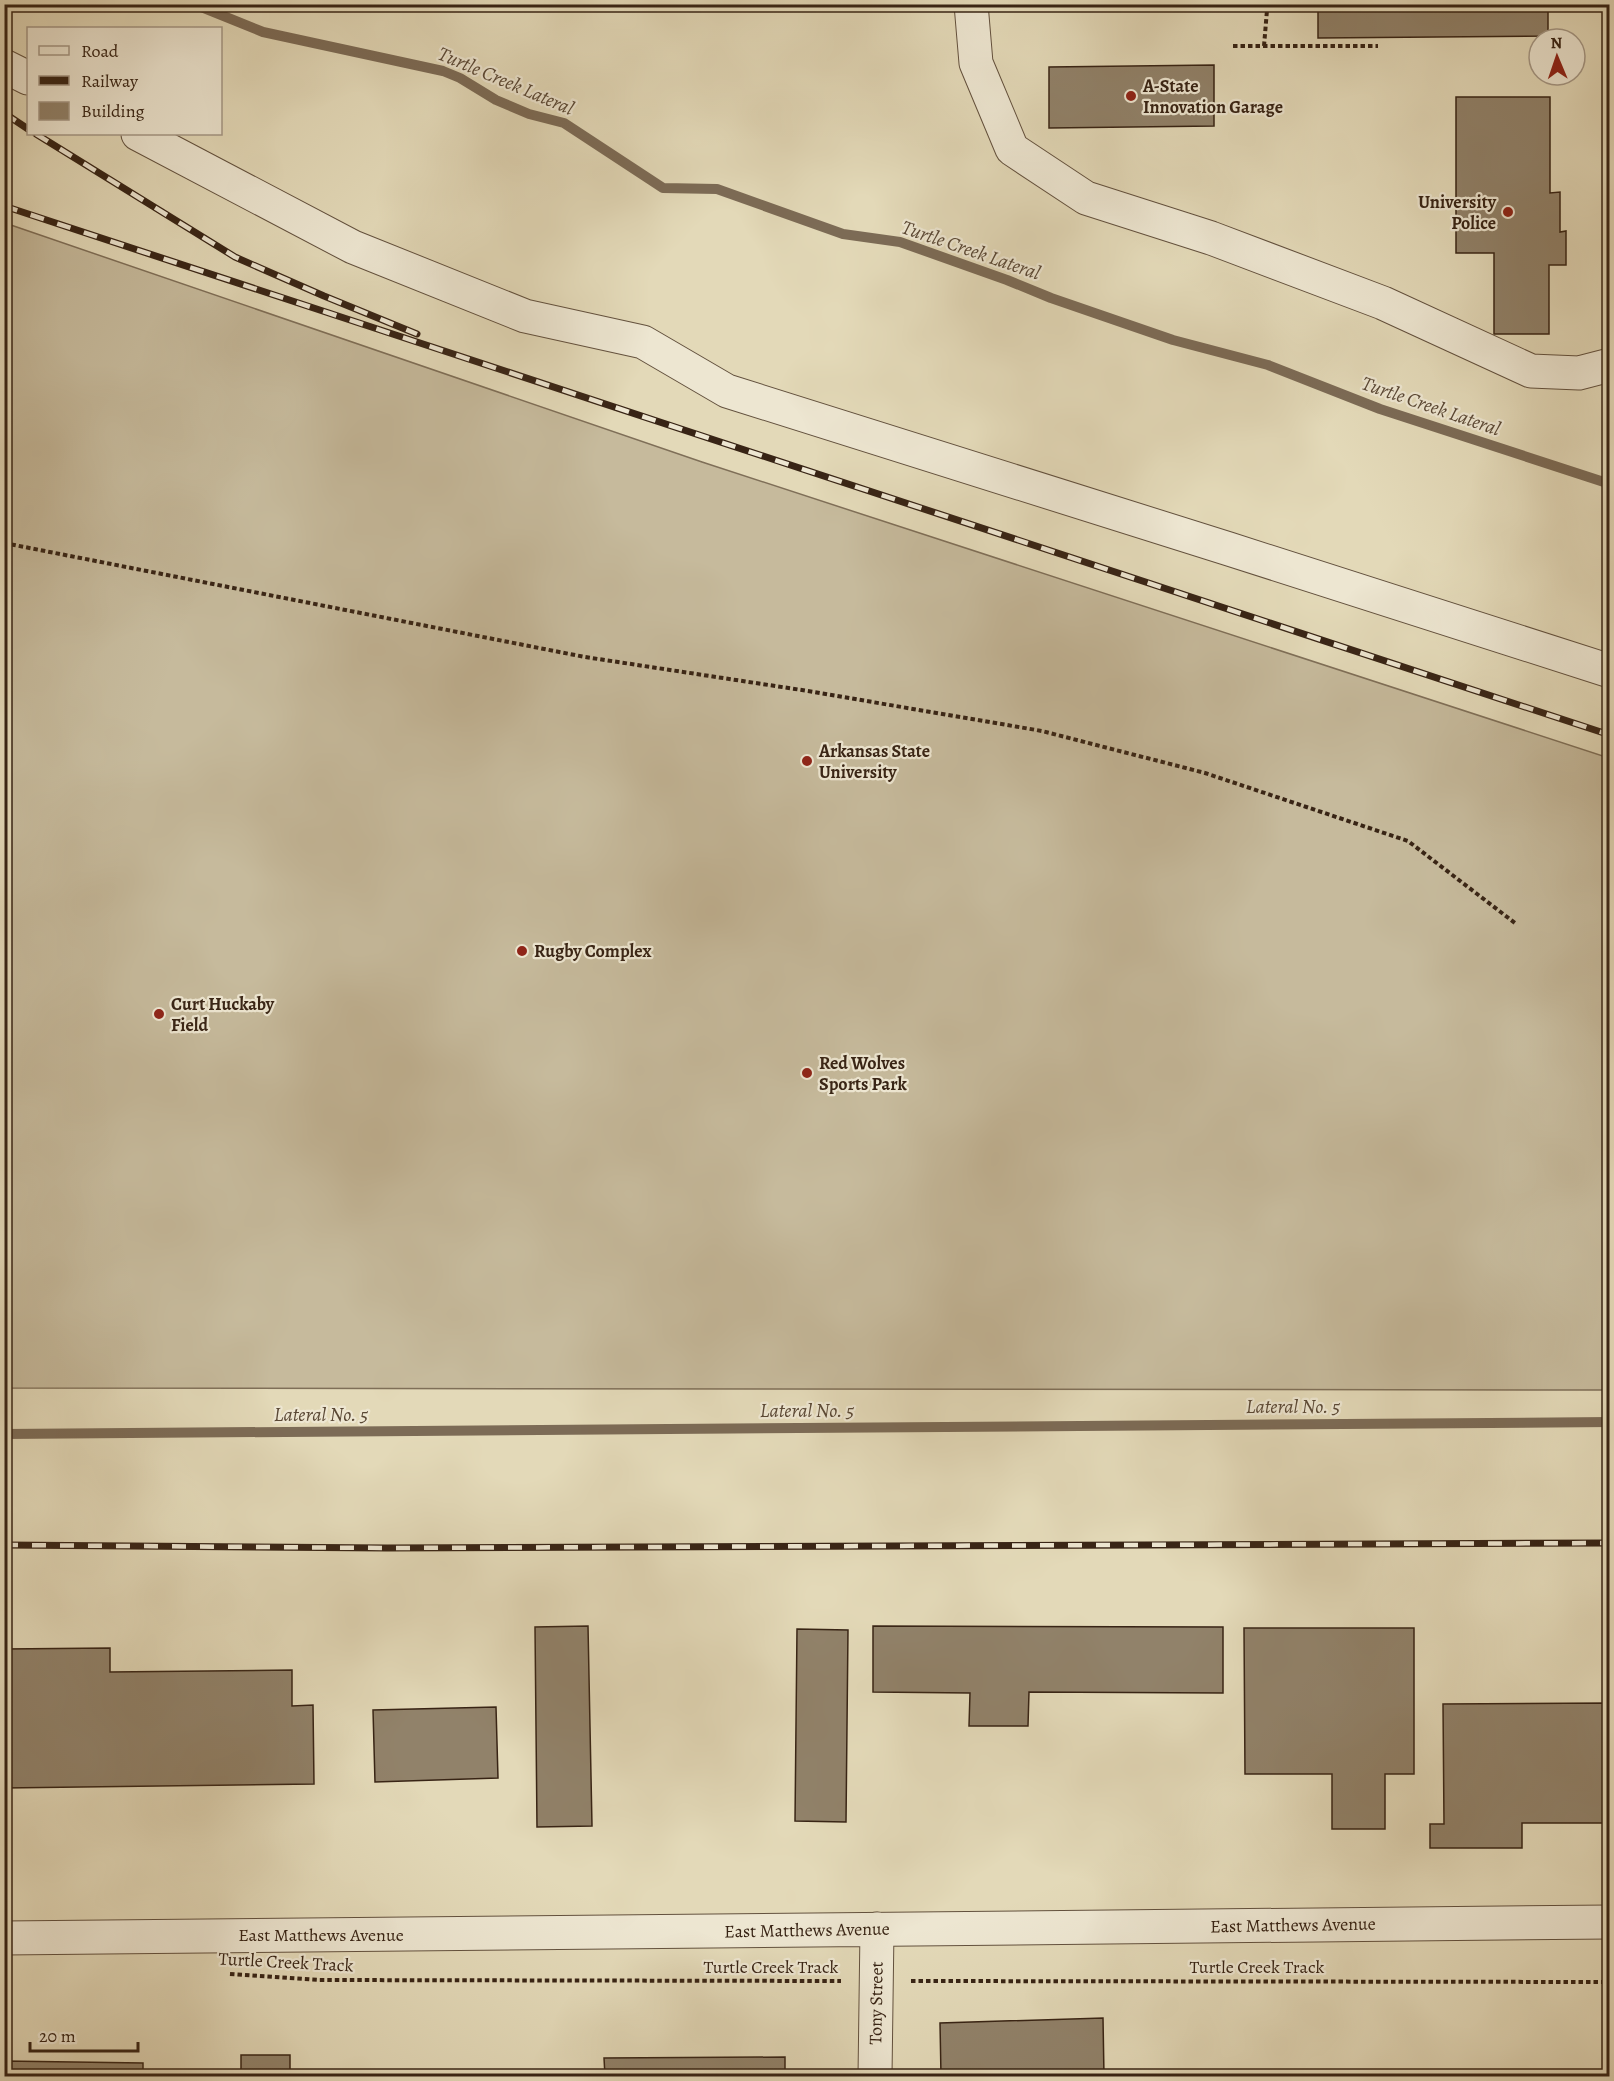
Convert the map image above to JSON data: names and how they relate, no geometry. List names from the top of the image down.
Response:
{
  "streets": {
    "street": ["East Matthews Avenue", "Tony Street"],
    "path": ["Turtle Creek Track"]
  },
  "crossings": [
    ["East Matthews Avenue", "Tony Street"],
    ["Turtle Creek Track", "Tony Street"]
  ],
  "water": ["Turtle Creek Lateral", "Lateral No. 5"],
  "places": [
    "A-State Innovation Garage",
    "University Police",
    "Arkansas State University",
    "Rugby Complex",
    "Curt Huckaby Field",
    "Red Wolves Sports Park"
  ],
  "legend": ["Road", "Railway", "Building"],
  "scale_bar": "20 m",
  "north": "top"
}
